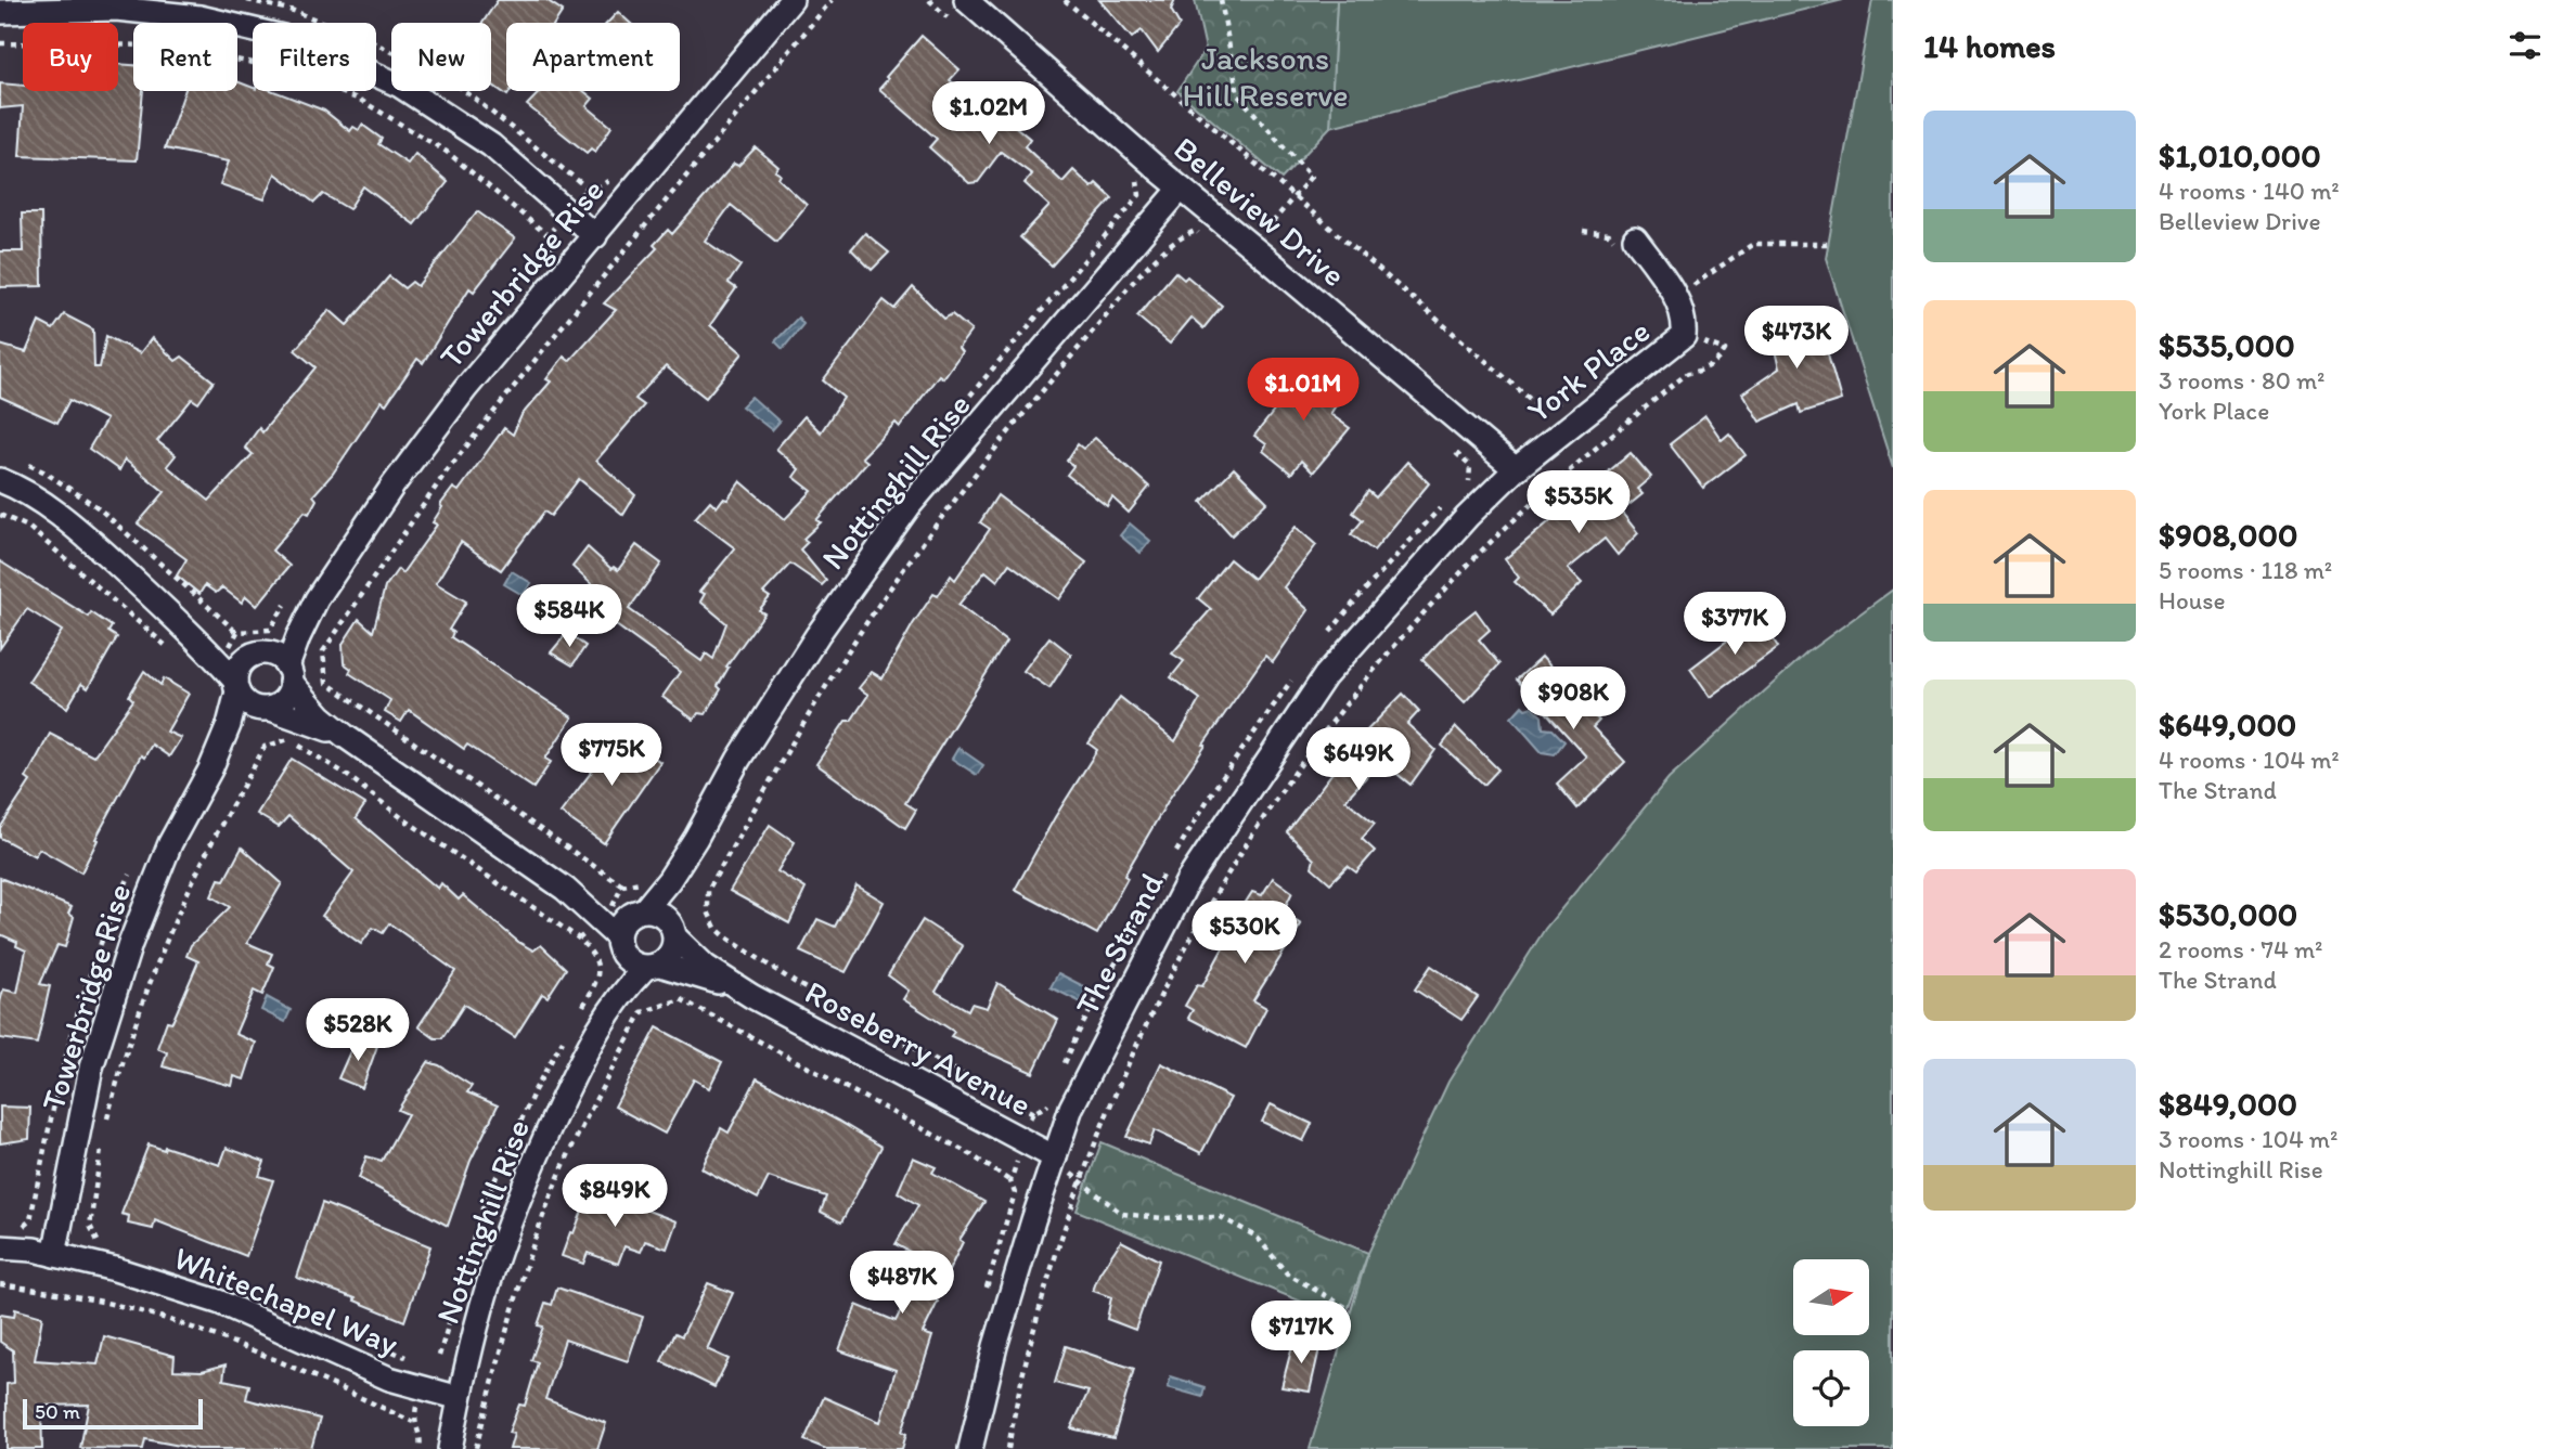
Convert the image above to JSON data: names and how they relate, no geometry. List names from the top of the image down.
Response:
{
  "streets": {
    "street": [
      "Belleview Drive",
      "Towerbridge Rise",
      "York Place",
      "Nottinghill Rise",
      "The Strand",
      "Roseberry Avenue",
      "Whitechapel Way"
    ]
  },
  "crossings": [
    ["Belleview Drive", "York Place"],
    ["Belleview Drive", "Nottinghill Rise"],
    ["Belleview Drive", "The Strand"],
    ["Towerbridge Rise", "Whitechapel Way"],
    ["York Place", "The Strand"],
    ["Nottinghill Rise", "Roseberry Avenue"],
    ["Nottinghill Rise", "Whitechapel Way"],
    ["The Strand", "Roseberry Avenue"]
  ],
  "parks": ["Jacksons Hill Reserve"],
  "scale_bar": "50 m",
  "north": "right",
  "page": {
    "heading": "14 homes",
    "chip": [
      "Buy",
      "Rent",
      "Filters",
      "New",
      "Apartment"
    ],
    "price": [
      "$1.02M",
      "$473K",
      "$1.01M",
      "$535K",
      "$584K",
      "$377K",
      "$908K",
      "$775K",
      "$649K",
      "$530K",
      "$528K",
      "$849K",
      "$487K",
      "$717K"
    ],
    "list": [
      {
        "name": "$1,010,000",
        "note": "4 rooms · 140 m² · Belleview Drive"
      },
      {
        "name": "$535,000",
        "note": "3 rooms · 80 m² · York Place"
      },
      {
        "name": "$908,000",
        "note": "5 rooms · 118 m² · House"
      },
      {
        "name": "$649,000",
        "note": "4 rooms · 104 m² · The Strand"
      },
      {
        "name": "$530,000",
        "note": "2 rooms · 74 m² · The Strand"
      },
      {
        "name": "$849,000",
        "note": "3 rooms · 104 m² · Nottinghill Rise"
      }
    ],
    "scale": "50 m"
  }
}
